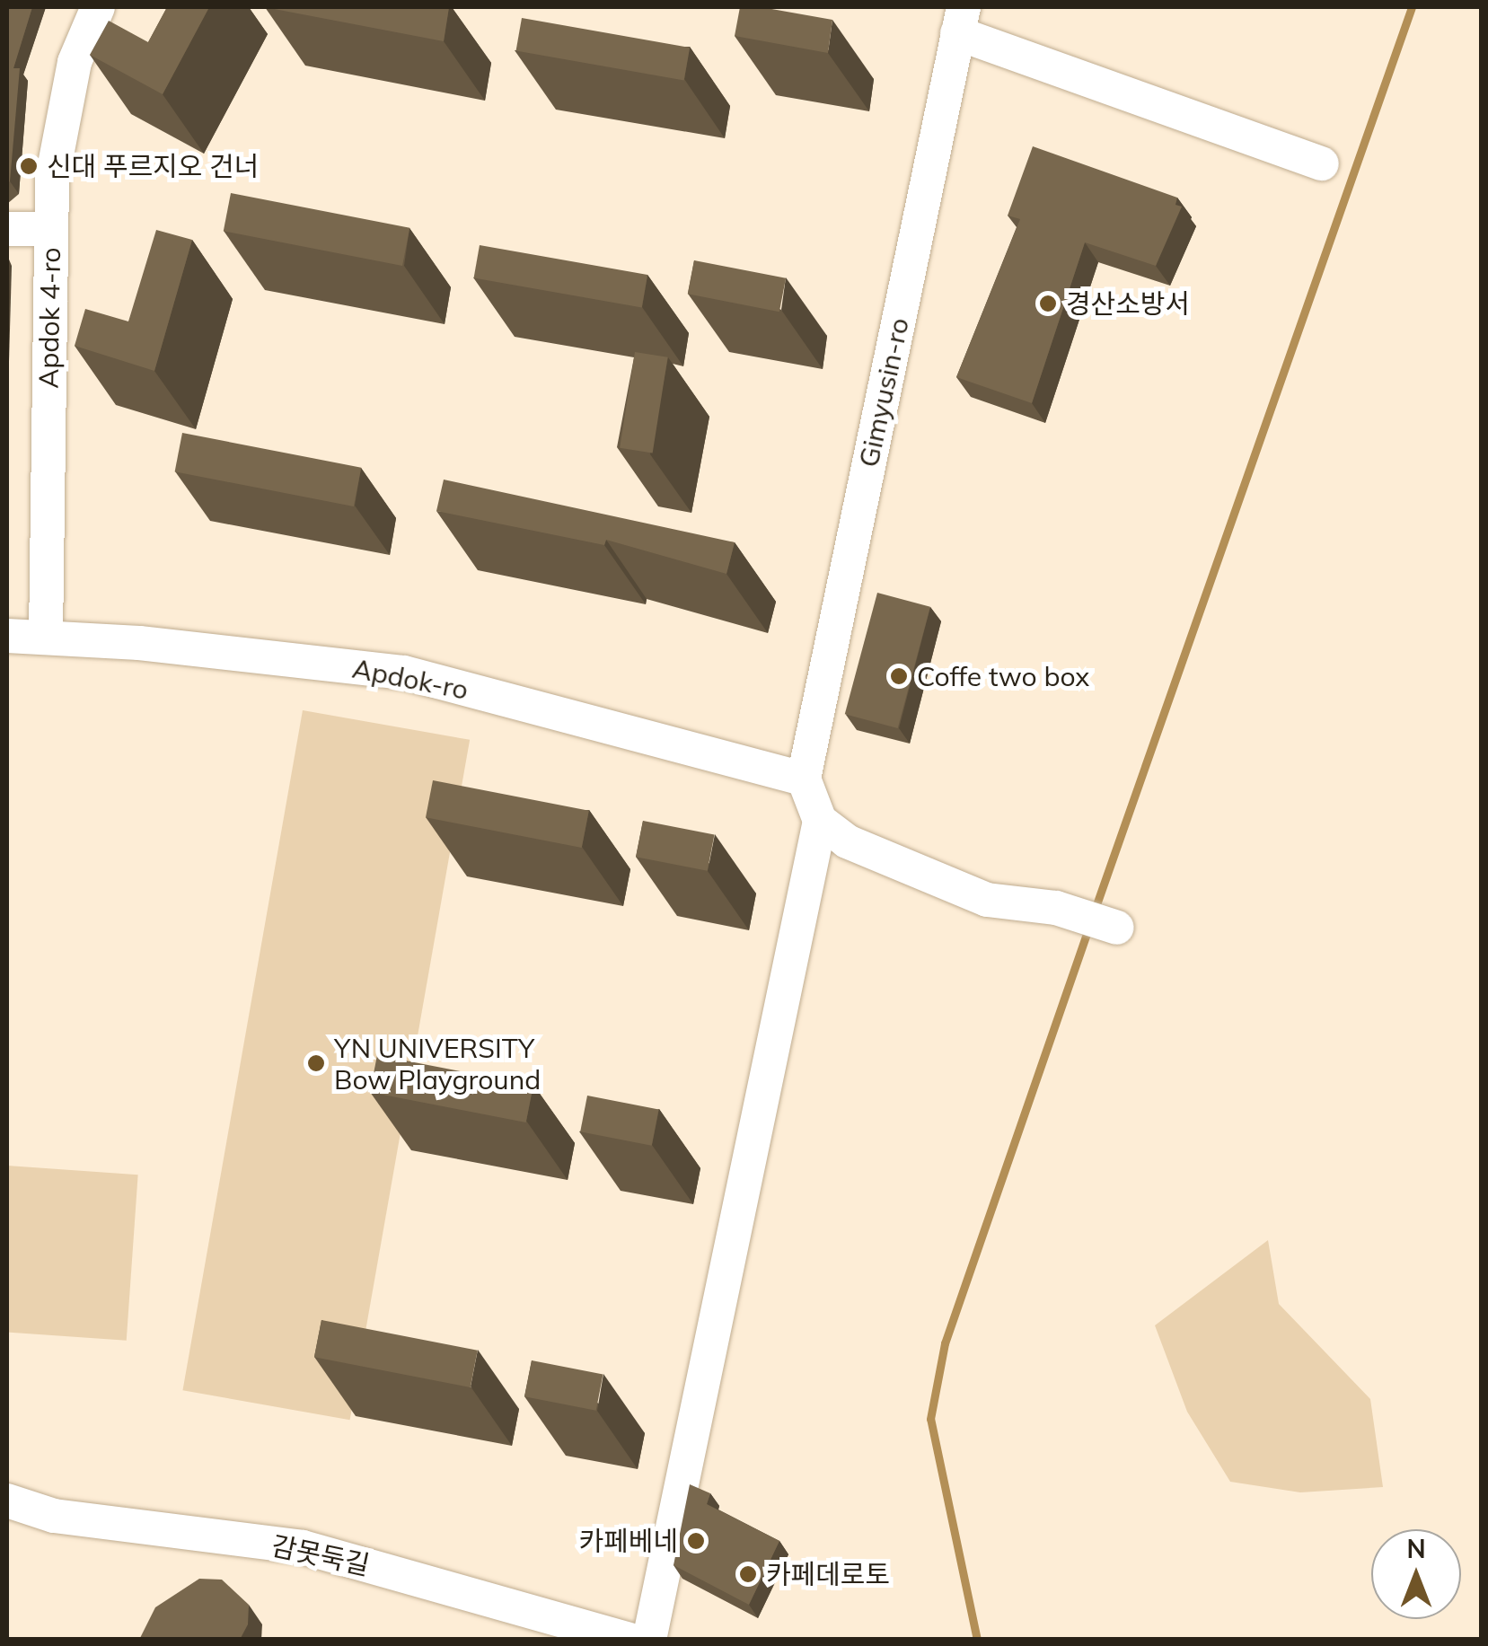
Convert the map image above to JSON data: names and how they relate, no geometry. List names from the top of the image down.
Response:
{
  "streets": {
    "street": [
      "Apdok 4-ro",
      "Gimyusin-ro",
      "Apdok-ro",
      "감못둑길"
    ]
  },
  "crossings": [
    ["Apdok 4-ro", "Apdok-ro"],
    ["Gimyusin-ro", "Apdok-ro"]
  ],
  "places": [
    "신대 푸르지오 건너",
    "경산소방서",
    "Coffe two box",
    "YN UNIVERSITY Bow Playground",
    "카페베네",
    "카페데로토"
  ],
  "north": "top"
}
